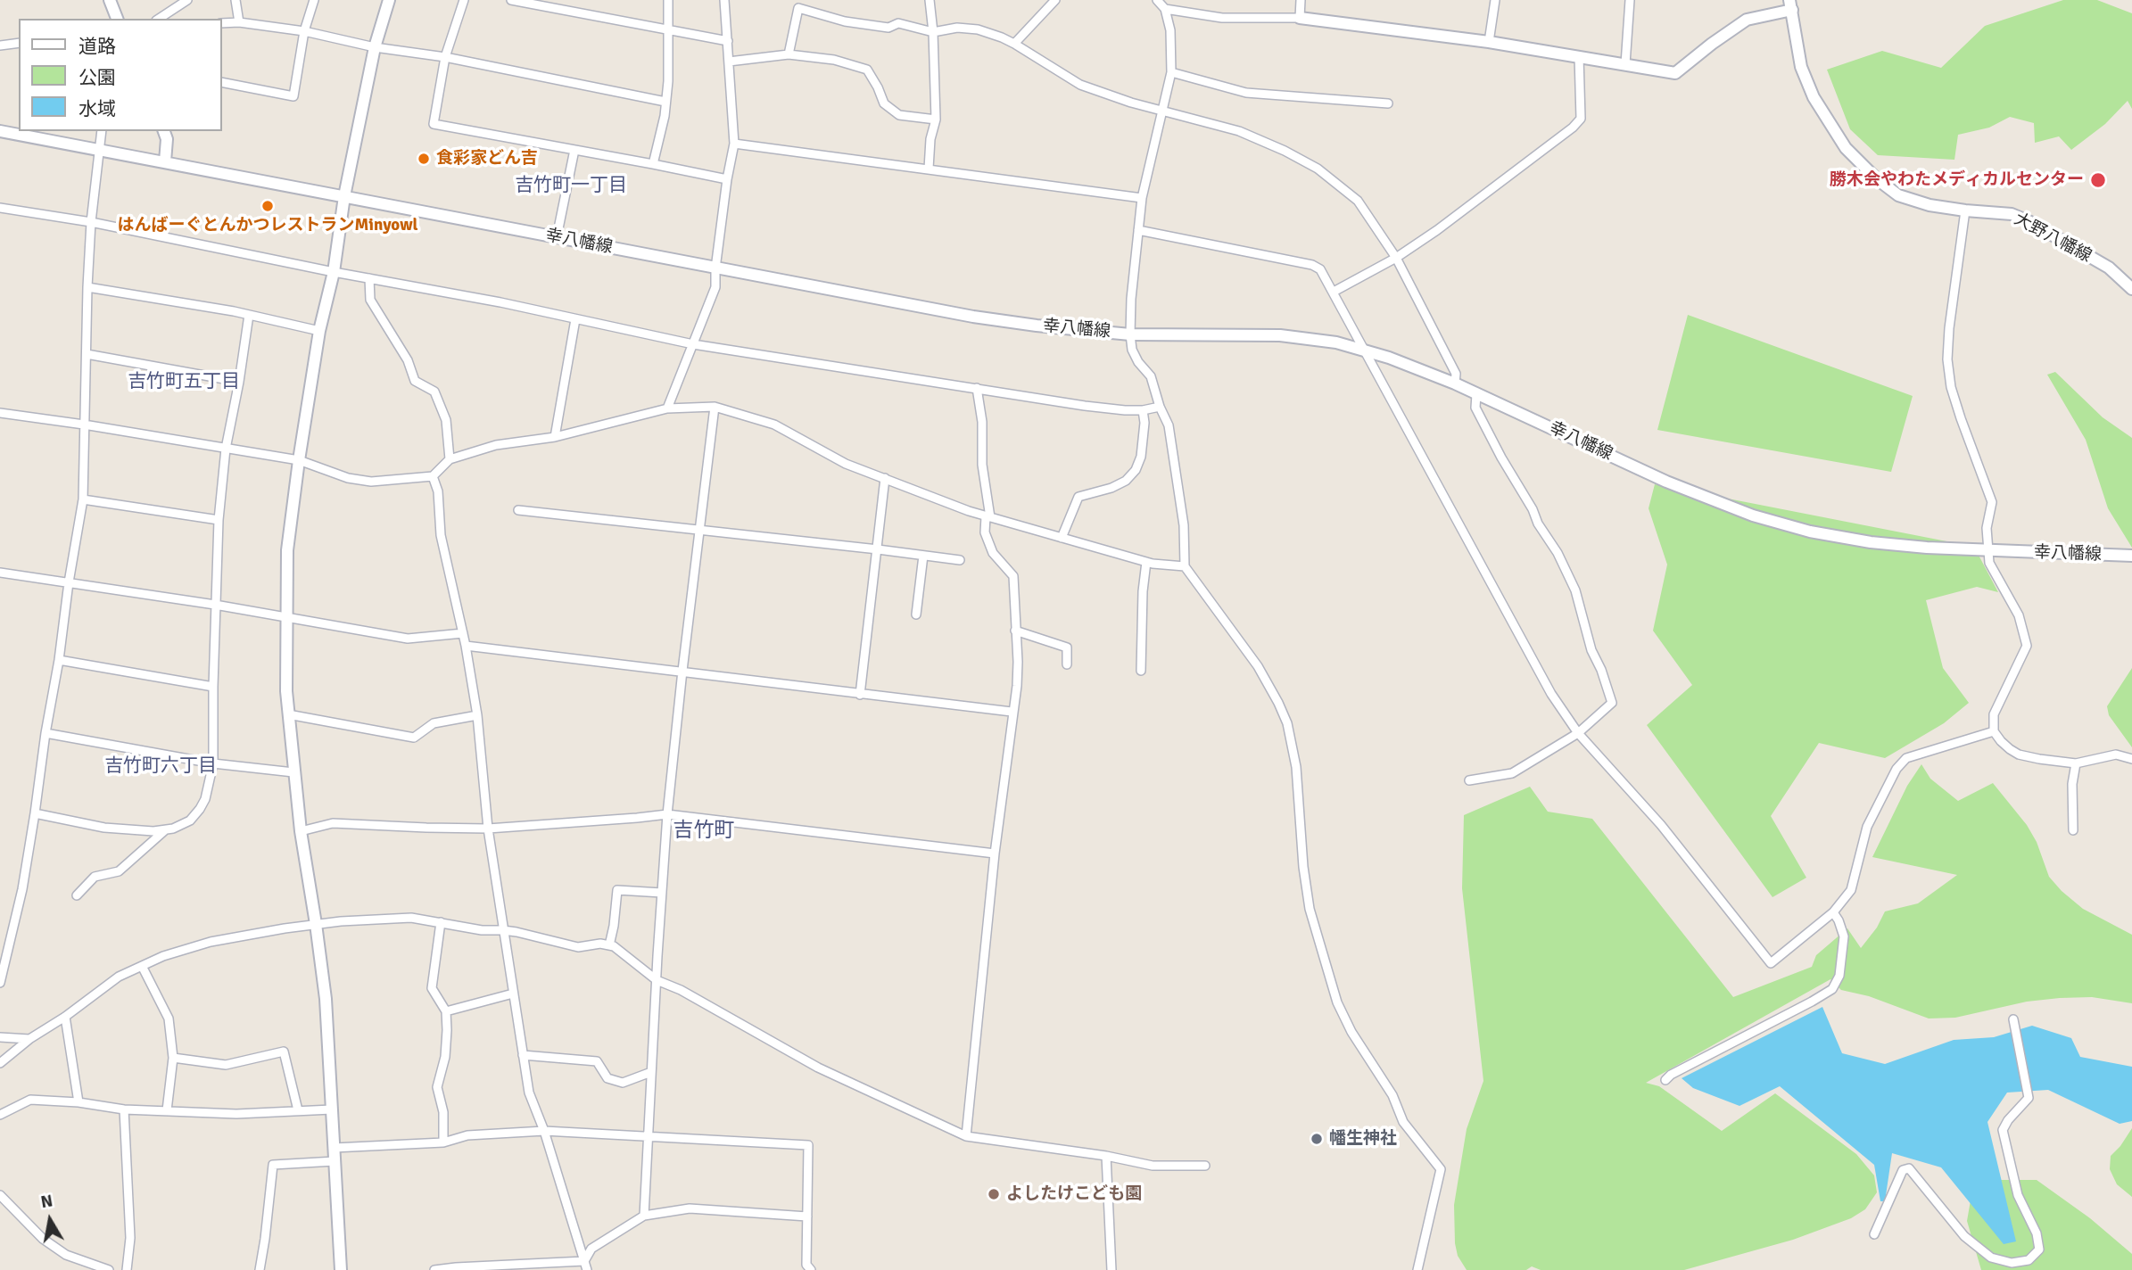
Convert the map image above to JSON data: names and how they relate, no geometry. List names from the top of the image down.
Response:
{
  "streets": {
    "street": ["大野八幡線", "幸八幡線"]
  },
  "districts": [
    "吉竹町一丁目",
    "吉竹町五丁目",
    "吉竹町六丁目",
    "吉竹町"
  ],
  "places": [
    "食彩家どん吉",
    "勝木会やわたメディカルセンター",
    "はんばーぐとんかつレストランMinyowl",
    "幡生神社",
    "よしたけこども園"
  ],
  "legend": ["道路", "公園", "水域"],
  "north": "top"
}
